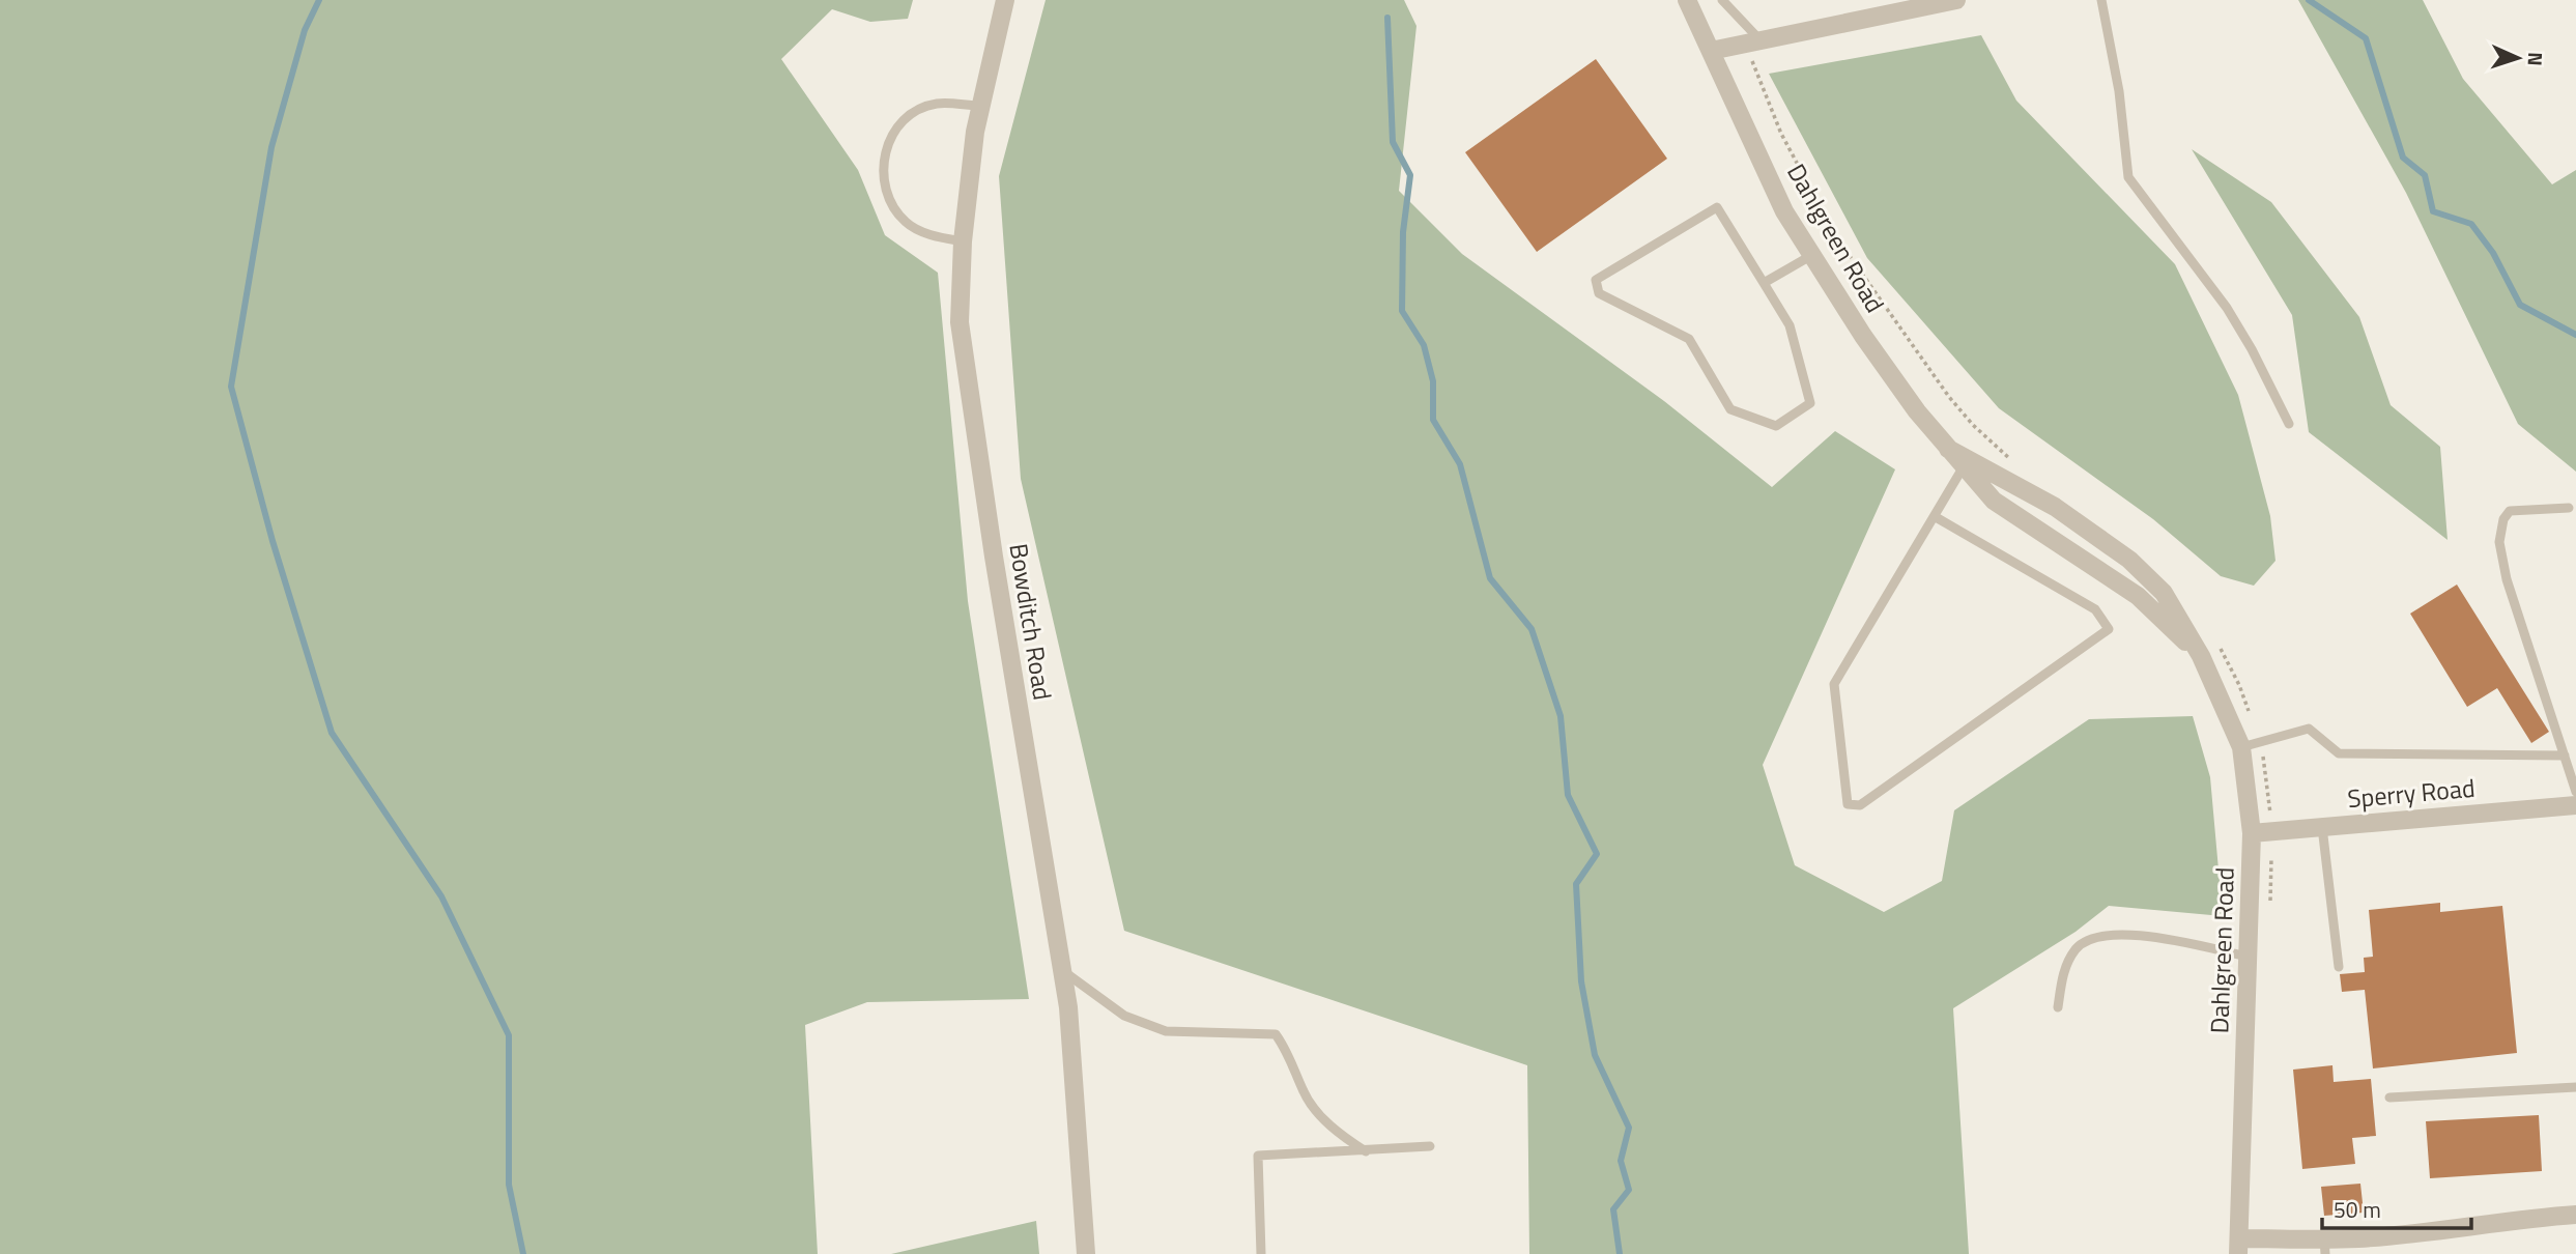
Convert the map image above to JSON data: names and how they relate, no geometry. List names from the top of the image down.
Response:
{
  "streets": {
    "street": ["Dahlgreen Road", "Bowditch Road", "Sperry Road"]
  },
  "crossings": [
    ["Dahlgreen Road", "Sperry Road"]
  ],
  "scale_bar": "50 m",
  "north": "right"
}
